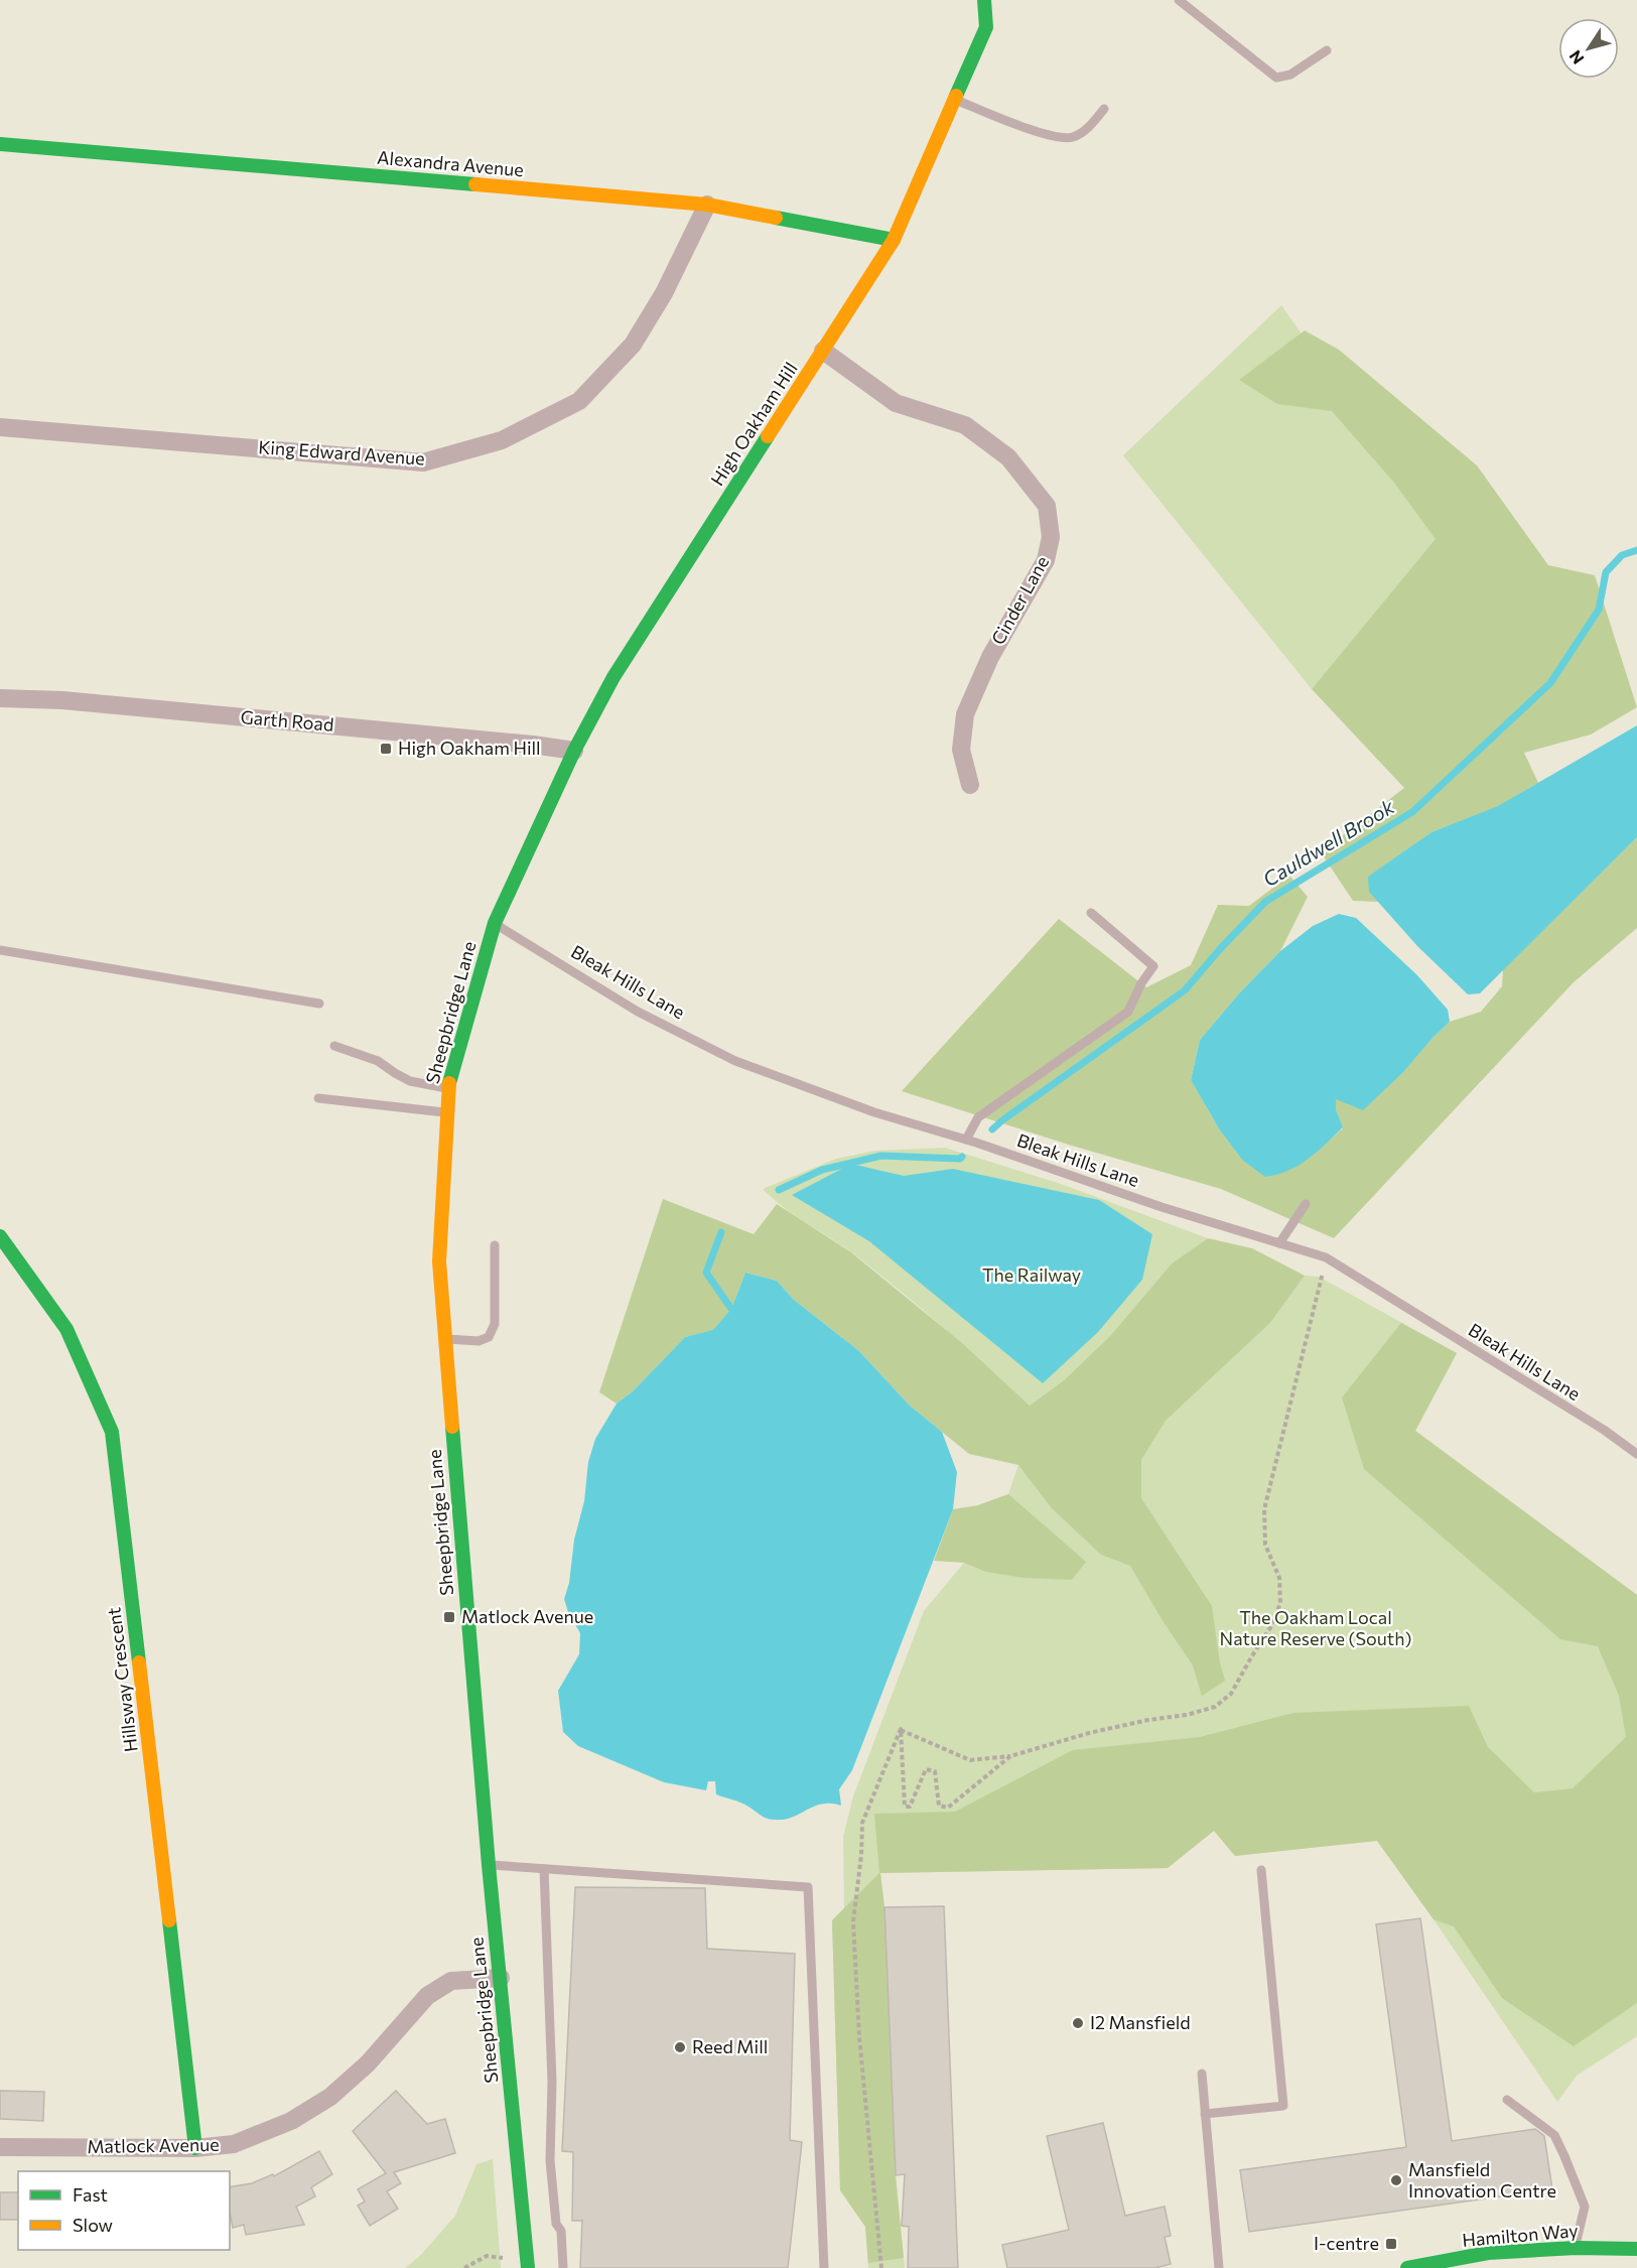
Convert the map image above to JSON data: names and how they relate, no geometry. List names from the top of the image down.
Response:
{
  "streets": {
    "street": [
      "Alexandra Avenue",
      "High Oakham Hill",
      "King Edward Avenue",
      "Cinder Lane",
      "Garth Road",
      "Sheepbridge Lane",
      "Hillsway Crescent",
      "Matlock Avenue",
      "Hamilton Way"
    ],
    "lane": ["Bleak Hills Lane"]
  },
  "crossings": [
    ["Alexandra Avenue", "High Oakham Hill"],
    ["Alexandra Avenue", "King Edward Avenue"],
    ["High Oakham Hill", "Cinder Lane"],
    ["High Oakham Hill", "Garth Road"],
    ["High Oakham Hill", "Bleak Hills Lane"],
    ["High Oakham Hill", "Sheepbridge Lane"],
    ["Bleak Hills Lane", "Sheepbridge Lane"],
    ["Sheepbridge Lane", "Matlock Avenue"],
    ["Hillsway Crescent", "Matlock Avenue"]
  ],
  "water": ["Cauldwell Brook"],
  "parks": ["The Railway", "The Oakham Local Nature Reserve (South)"],
  "places": {
    "transit": ["High Oakham Hill", "Matlock Avenue", "I-centre"],
    "other": ["I2 Mansfield", "Reed Mill", "Mansfield Innovation Centre"]
  },
  "legend": ["Fast", "Slow"],
  "north": "bottom left"
}
